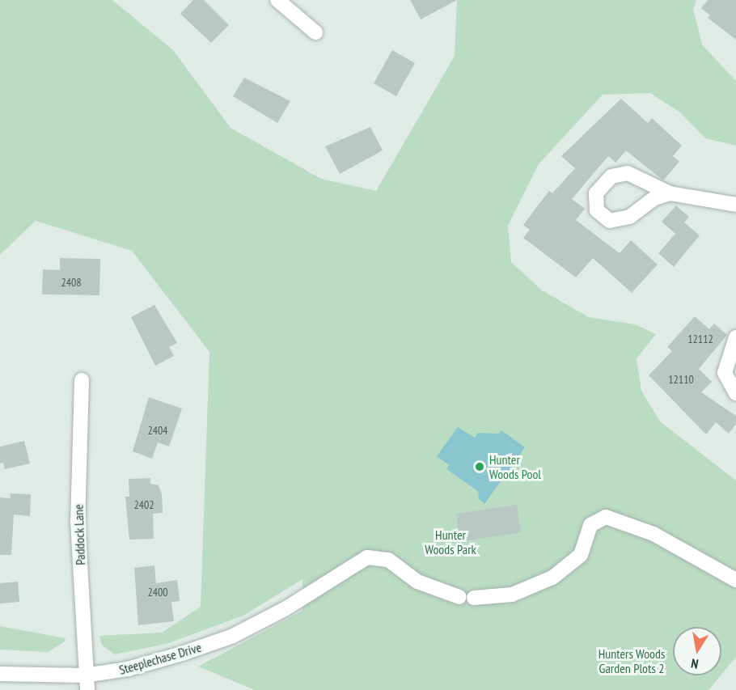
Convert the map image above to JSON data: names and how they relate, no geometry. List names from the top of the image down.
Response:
{
  "streets": {
    "street": ["Paddock Lane", "Steeplechase Drive"]
  },
  "crossings": [
    ["Paddock Lane", "Steeplechase Drive"]
  ],
  "parks": ["Hunter Woods Park", "Hunters Woods Garden Plots 2"],
  "places": ["Hunter Woods Pool"],
  "house_numbers": [
    "2408",
    "12112",
    "12110",
    "2404",
    "2402",
    "2400"
  ],
  "north": "bottom"
}
